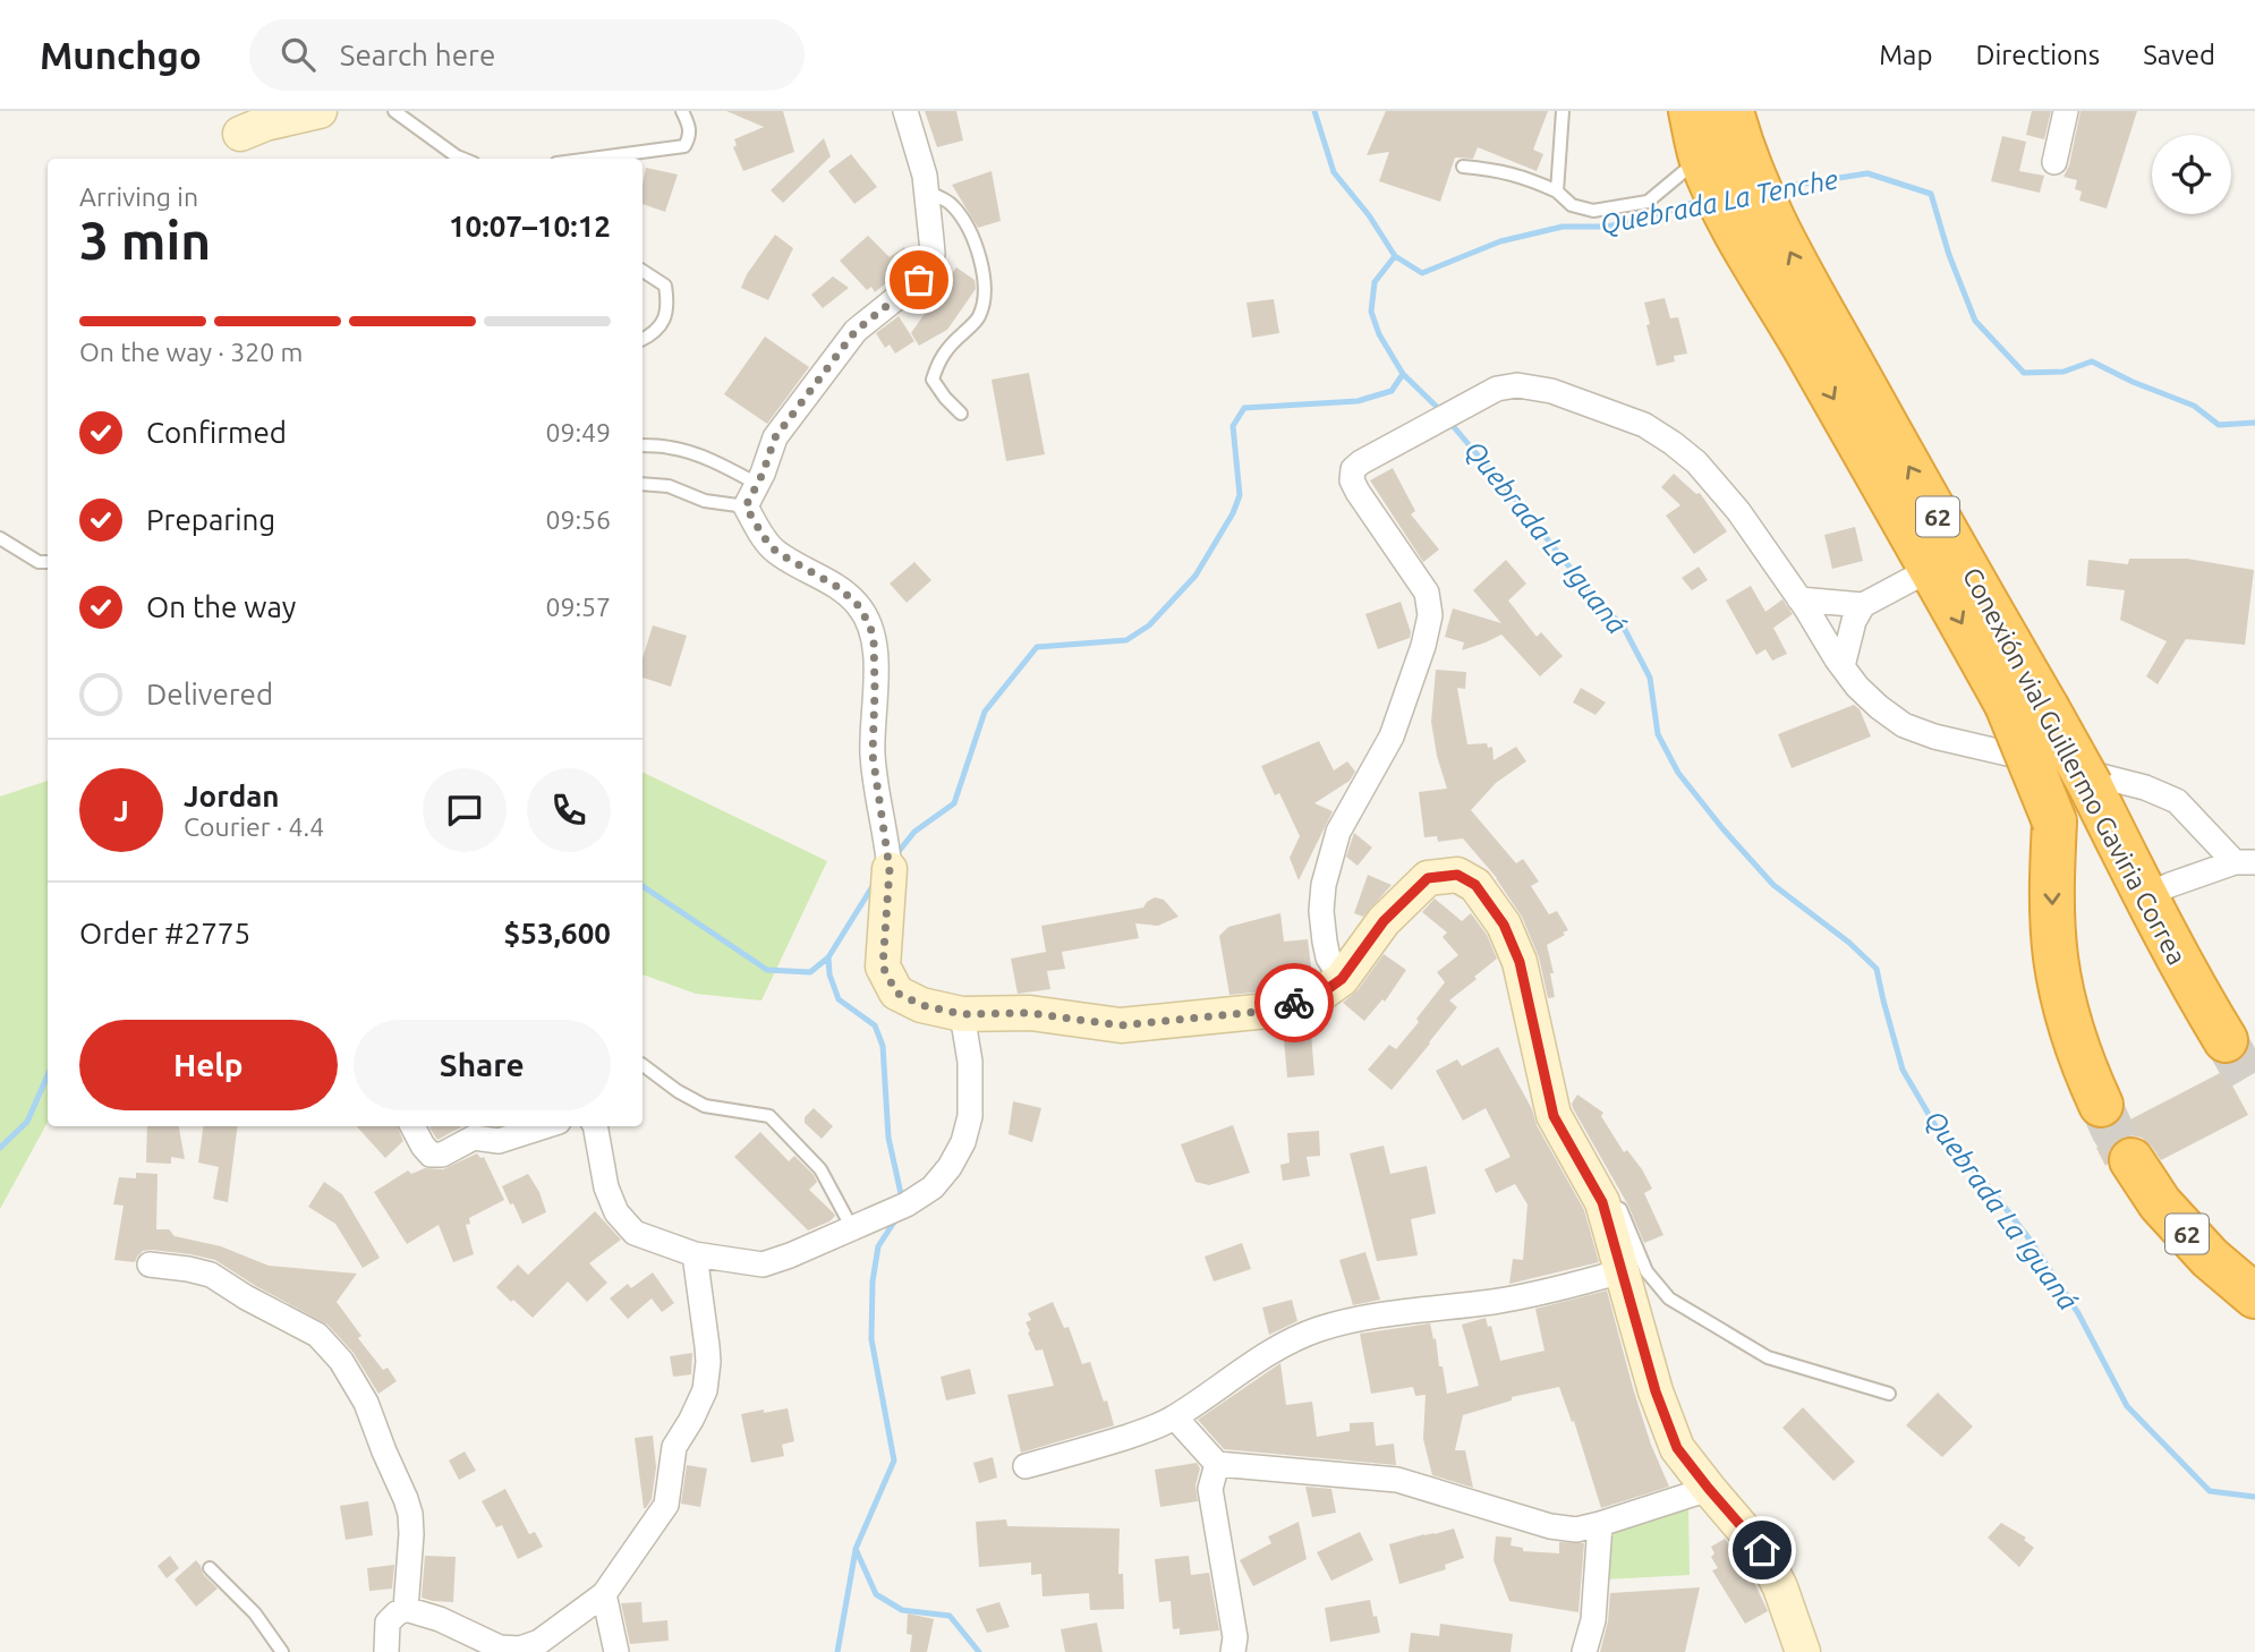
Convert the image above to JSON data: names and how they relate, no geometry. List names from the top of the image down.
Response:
{
  "streets": {
    "highway": ["62", "Conexión vial Guillermo Gaviria Correa"]
  },
  "water": ["Quebrada La Tenche", "Quebrada La Iguaná"],
  "page": {
    "header": "Munchgo",
    "search": "Search here",
    "nav": ["Map", "Directions", "Saved"],
    "heading": ["3 min", "Arriving in", "10:07–10:12"],
    "panel": [
      "Jordan",
      "Courier · 4.4",
      "Order #2775",
      "$53,600"
    ],
    "bar": "On the way · 320 m",
    "list": [
      ["Confirmed", "09:49"],
      ["Preparing", "09:56"],
      ["On the way", "09:57"],
      "Delivered"
    ],
    "round": "J",
    "buttons": ["Help", "Share"]
  }
}
